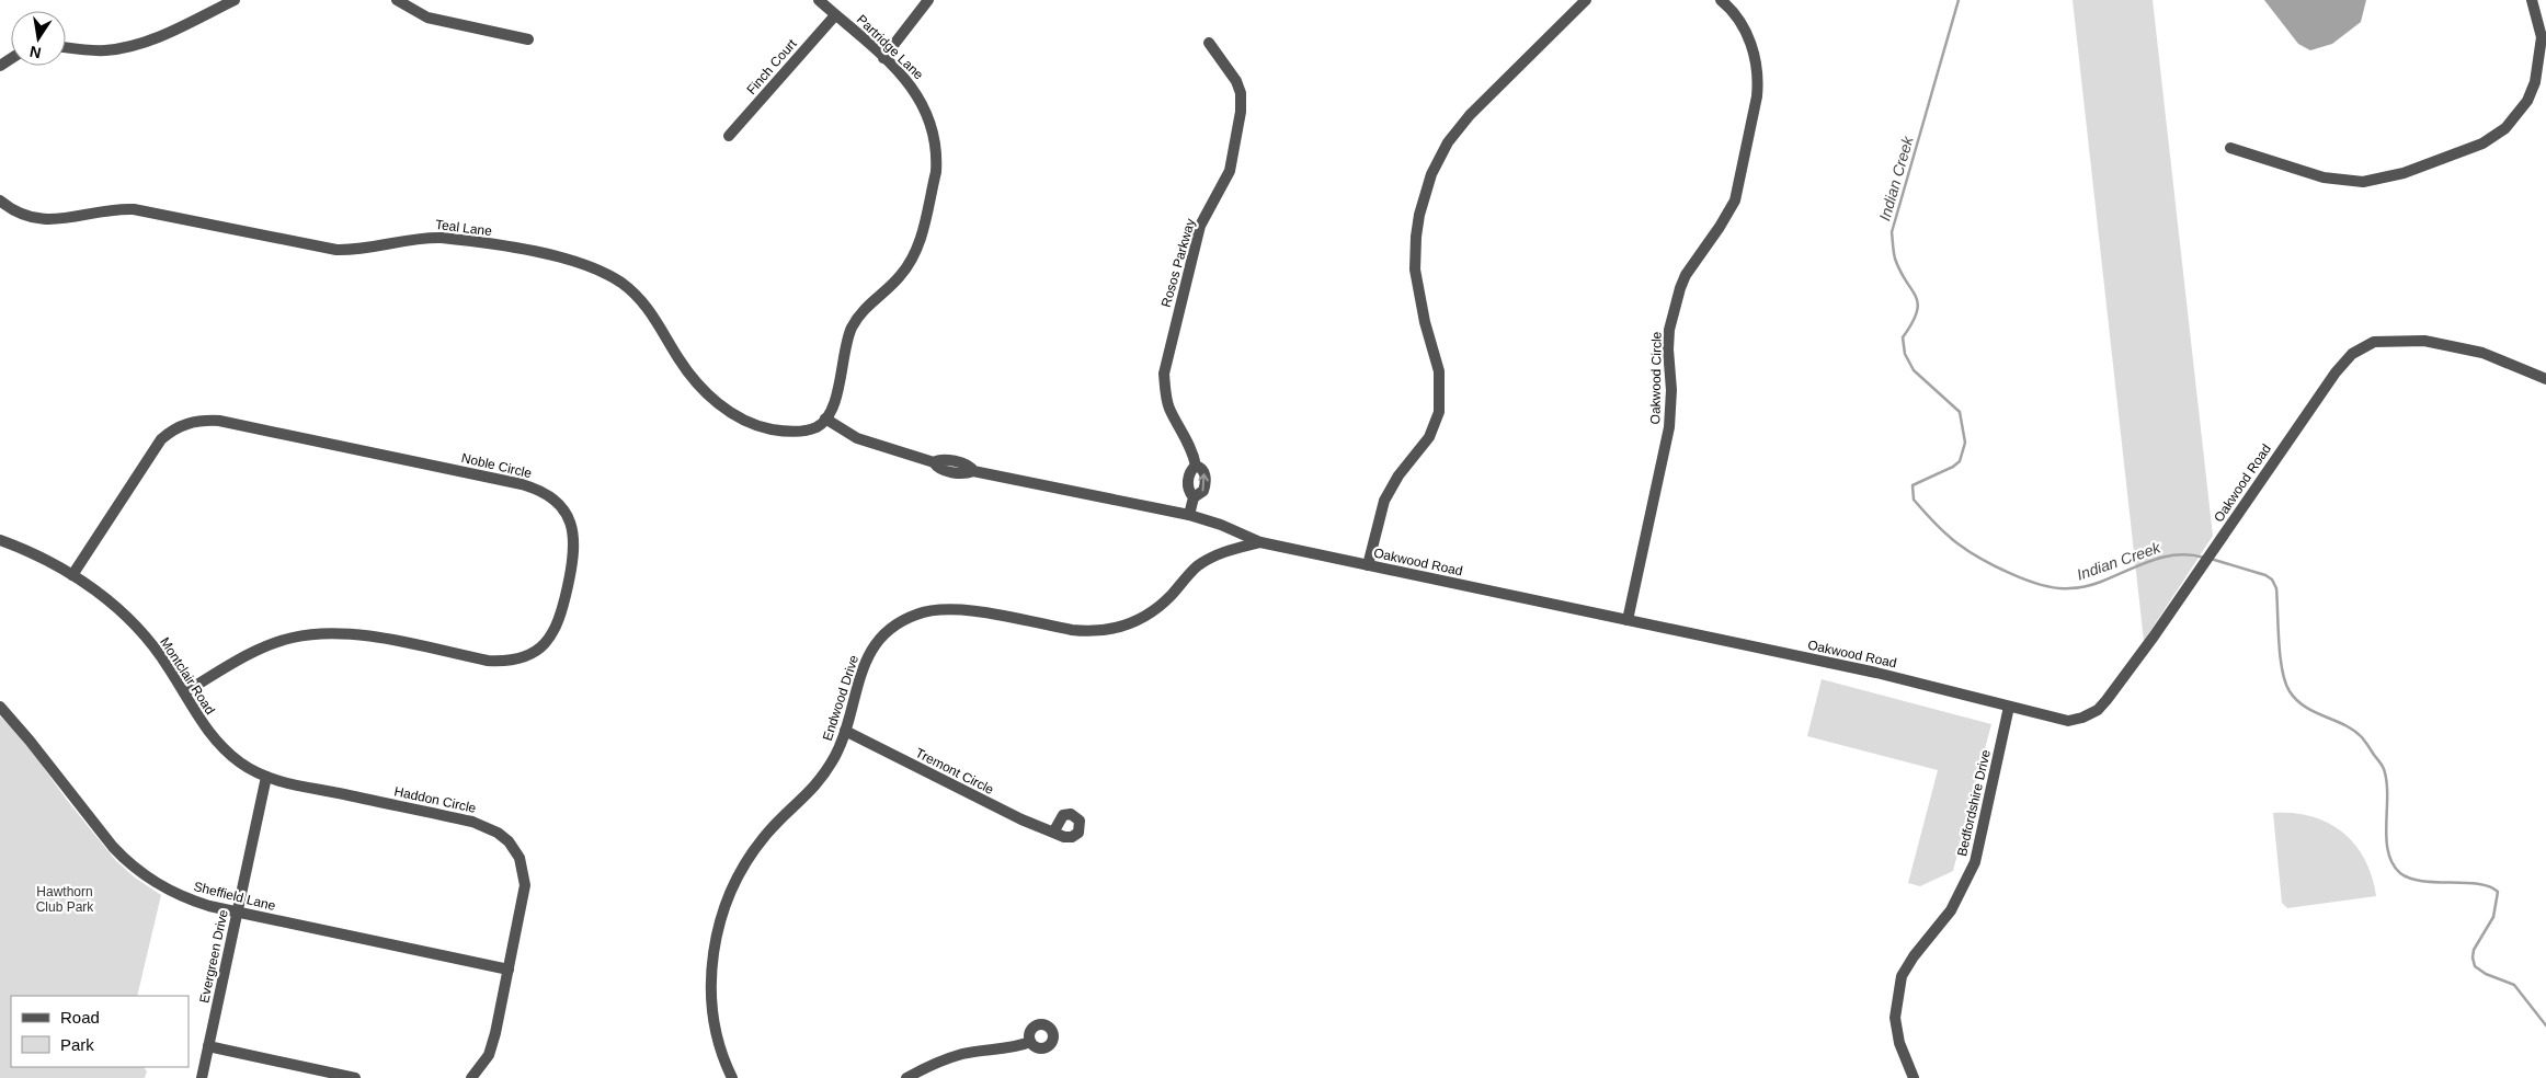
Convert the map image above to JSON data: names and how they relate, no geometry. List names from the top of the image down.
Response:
{
  "streets": {
    "street": [
      "Partridge Lane",
      "Finch Court",
      "Teal Lane",
      "Rosos Parkway",
      "Oakwood Circle",
      "Noble Circle",
      "Oakwood Road",
      "Montclair Road",
      "Endwood Drive",
      "Tremont Circle",
      "Haddon Circle",
      "Bedfordshire Drive",
      "Sheffield Lane",
      "Evergreen Drive"
    ]
  },
  "crossings": [
    ["Partridge Lane", "Finch Court"],
    ["Partridge Lane", "Teal Lane"],
    ["Partridge Lane", "Oakwood Road"],
    ["Teal Lane", "Oakwood Road"],
    ["Rosos Parkway", "Oakwood Road"],
    ["Oakwood Circle", "Oakwood Road"],
    ["Noble Circle", "Montclair Road"],
    ["Oakwood Road", "Endwood Drive"],
    ["Oakwood Road", "Bedfordshire Drive"],
    ["Montclair Road", "Haddon Circle"],
    ["Montclair Road", "Evergreen Drive"],
    ["Endwood Drive", "Tremont Circle"],
    ["Haddon Circle", "Sheffield Lane"],
    ["Haddon Circle", "Evergreen Drive"],
    ["Sheffield Lane", "Evergreen Drive"]
  ],
  "water": ["Indian Creek"],
  "parks": ["Hawthorn Club Park"],
  "legend": ["Road", "Park"],
  "north": "bottom"
}
